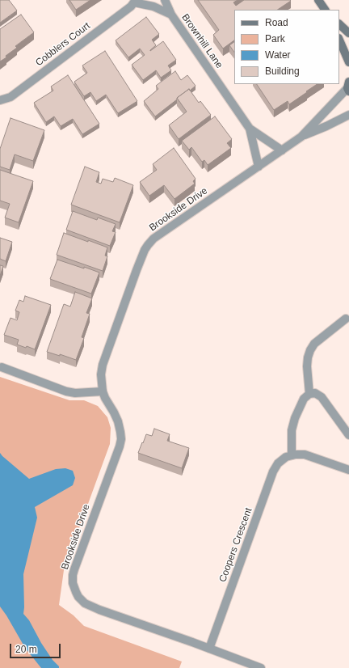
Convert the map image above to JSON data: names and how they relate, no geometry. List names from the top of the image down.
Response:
{
  "streets": {
    "street": [
      "Brownhill Lane",
      "Cobblers Court",
      "Brookside Drive",
      "Coopers Crescent"
    ]
  },
  "crossings": [
    ["Brownhill Lane", "Cobblers Court"],
    ["Brownhill Lane", "Brookside Drive"],
    ["Brookside Drive", "Coopers Crescent"]
  ],
  "legend": [
    "Road",
    "Park",
    "Water",
    "Building"
  ],
  "scale_bar": "20 m"
}
